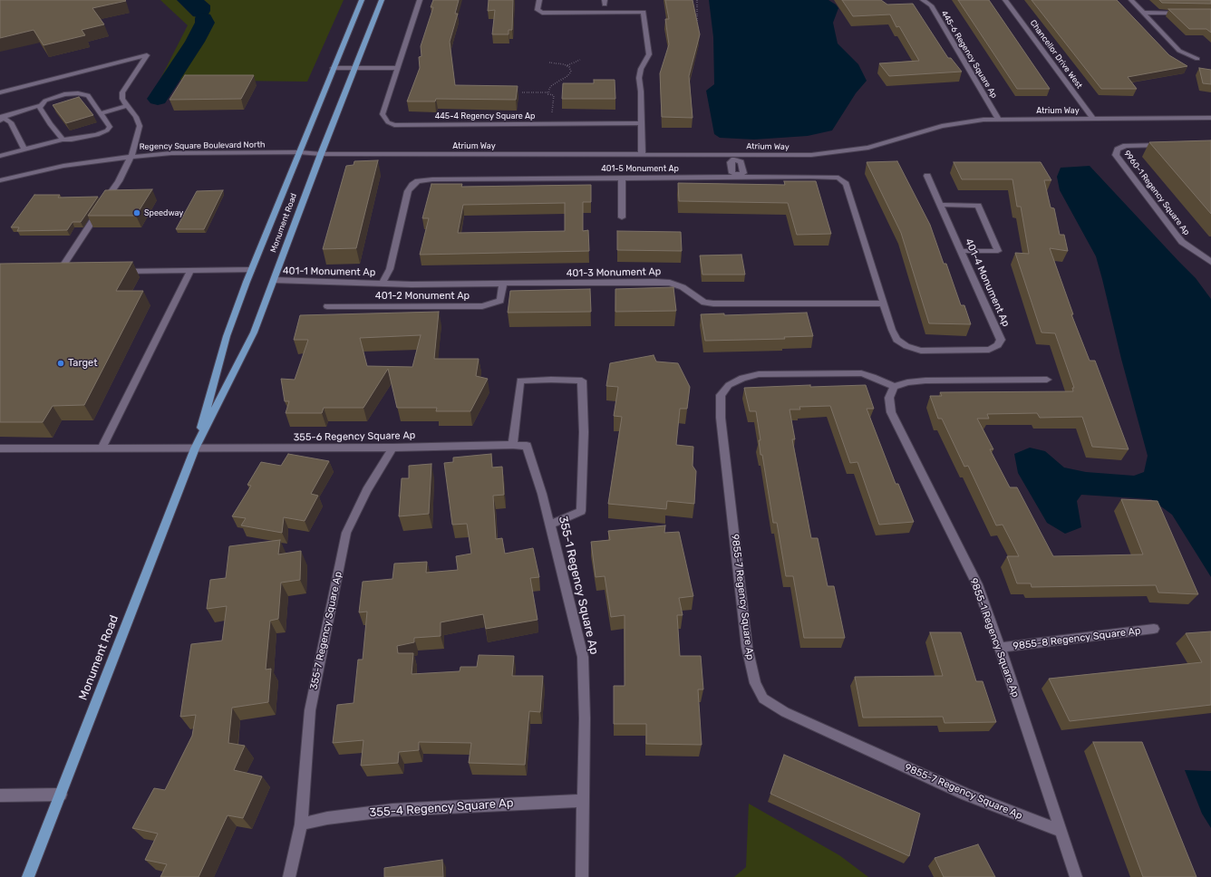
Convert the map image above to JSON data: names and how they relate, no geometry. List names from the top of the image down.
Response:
{
  "streets": {
    "main road": ["Monument Road"],
    "street": [
      "445-6 Regency Square Ap",
      "Chancellor Drive West",
      "Atrium Way",
      "445-4 Regency Square Ap",
      "Regency Square Boulevard North",
      "401-5 Monument Ap",
      "9960-1 Regency Square Ap",
      "401-1 Monument Ap",
      "401-3 Monument Ap",
      "401-4 Monument Ap",
      "401-2 Monument Ap",
      "355-6 Regency Square Ap",
      "355-1 Regency Square Ap",
      "9855-7 Regency Square Ap",
      "355-7 Regency Square Ap",
      "9855-1 Regency Square Ap",
      "9855-8 Regency Square Ap",
      "355-4 Regency Square Ap"
    ]
  },
  "crossings": [
    ["445-6 Regency Square Ap", "Atrium Way"],
    ["Chancellor Drive West", "Atrium Way"],
    ["Atrium Way", "Regency Square Boulevard North"],
    ["Atrium Way", "Monument Road"],
    ["Regency Square Boulevard North", "Monument Road"],
    ["401-5 Monument Ap", "401-1 Monument Ap"],
    ["401-5 Monument Ap", "401-3 Monument Ap"],
    ["401-5 Monument Ap", "401-4 Monument Ap"],
    ["Monument Road", "401-1 Monument Ap"],
    ["Monument Road", "355-6 Regency Square Ap"],
    ["401-1 Monument Ap", "401-3 Monument Ap"],
    ["401-3 Monument Ap", "401-4 Monument Ap"],
    ["401-3 Monument Ap", "401-2 Monument Ap"],
    ["355-6 Regency Square Ap", "355-1 Regency Square Ap"],
    ["355-6 Regency Square Ap", "355-7 Regency Square Ap"],
    ["355-1 Regency Square Ap", "355-4 Regency Square Ap"],
    ["9855-7 Regency Square Ap", "9855-1 Regency Square Ap"],
    ["355-7 Regency Square Ap", "355-4 Regency Square Ap"],
    ["9855-1 Regency Square Ap", "9855-8 Regency Square Ap"]
  ],
  "places": ["Speedway", "Target"]
}
